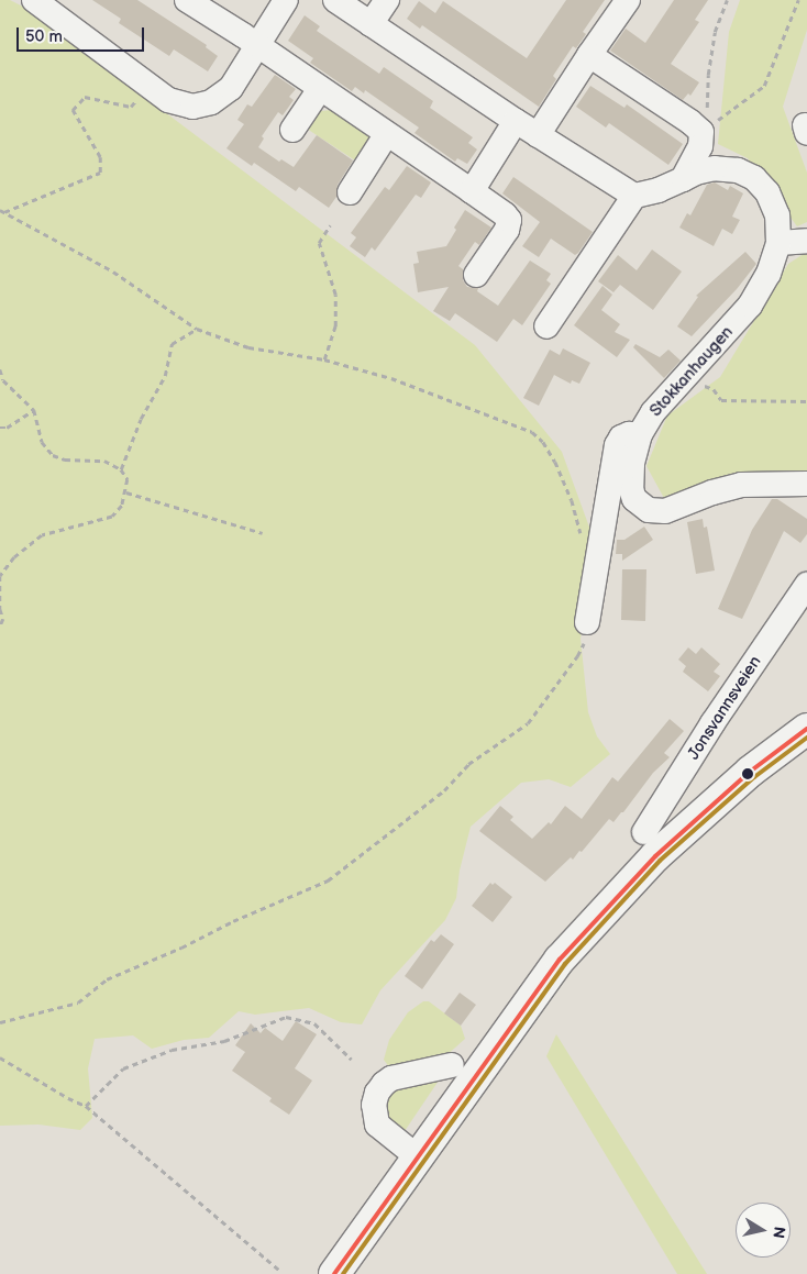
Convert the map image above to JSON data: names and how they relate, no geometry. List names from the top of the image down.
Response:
{
  "streets": {
    "street": ["Stokkanhaugen", "Jonsvannsveien"]
  },
  "scale_bar": "50 m",
  "north": "right"
}
